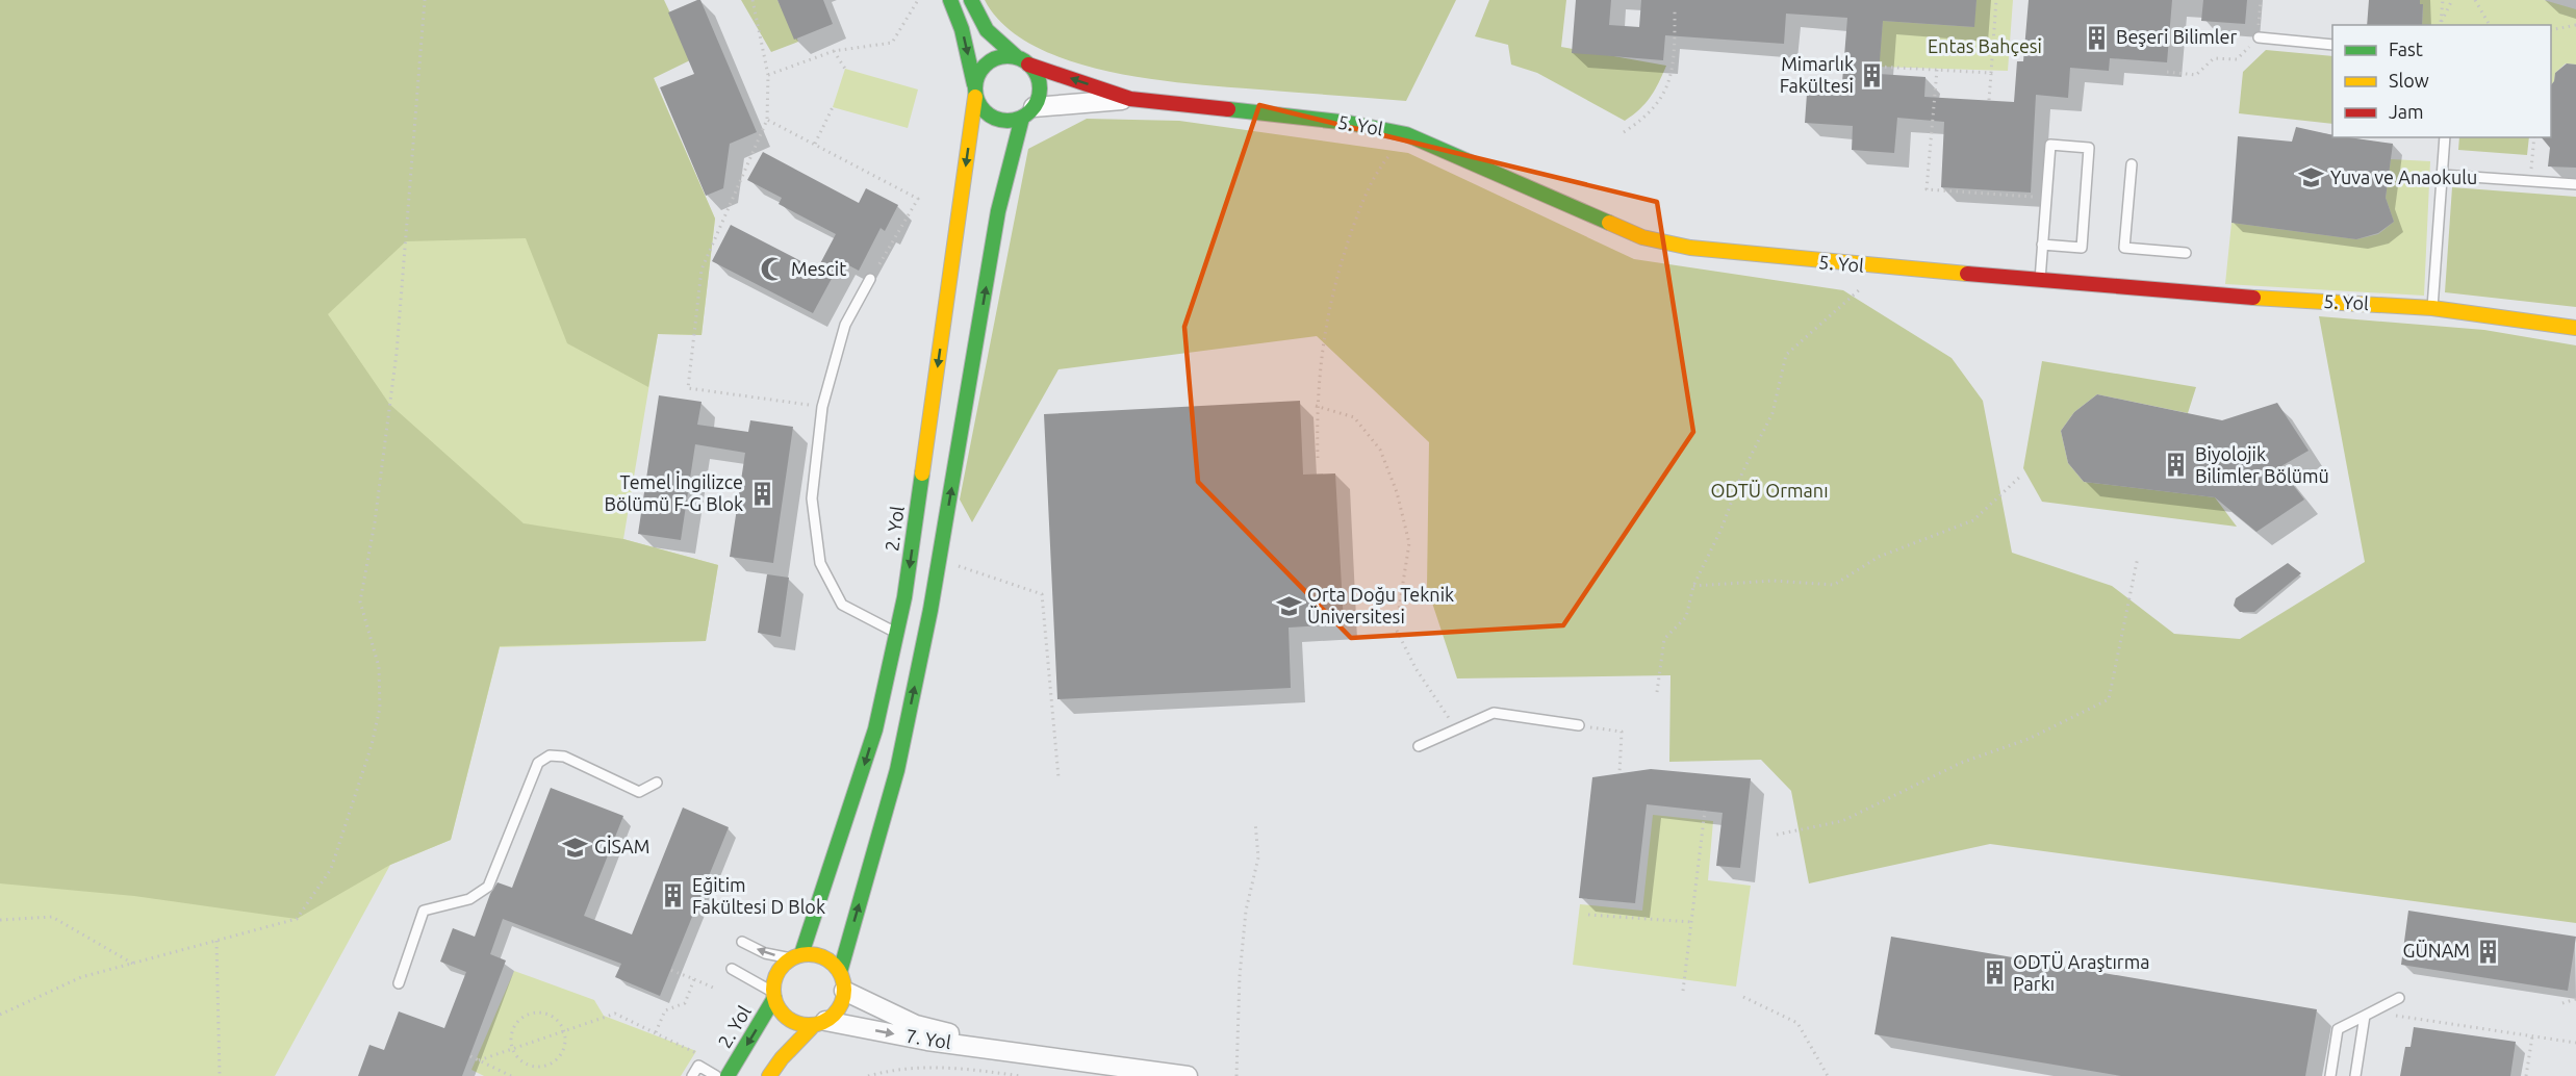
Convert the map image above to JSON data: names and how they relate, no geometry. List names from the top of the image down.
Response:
{
  "streets": {
    "street": ["5. Yol", "2. Yol", "7. Yol"]
  },
  "crossings": [
    ["5. Yol", "2. Yol"],
    ["2. Yol", "7. Yol"]
  ],
  "parks": ["Entas Bahçesi", "ODTÜ Ormanı"],
  "places": {
    "building": [
      "Beşeri Bilimler",
      "Mimarlık Fakültesi",
      "Biyolojik Bilimler Bölümü",
      "Temel İngilizce Bölümü F-G Blok",
      "Eğitim Fakültesi D Blok",
      "GÜNAM",
      "ODTÜ Araştırma Parkı"
    ],
    "school or university": ["Yuva ve Anaokulu", "Orta Doğu Teknik Üniversitesi", "GİSAM"],
    "mosque": ["Mescit"]
  },
  "legend": ["Fast", "Slow", "Jam"]
}
